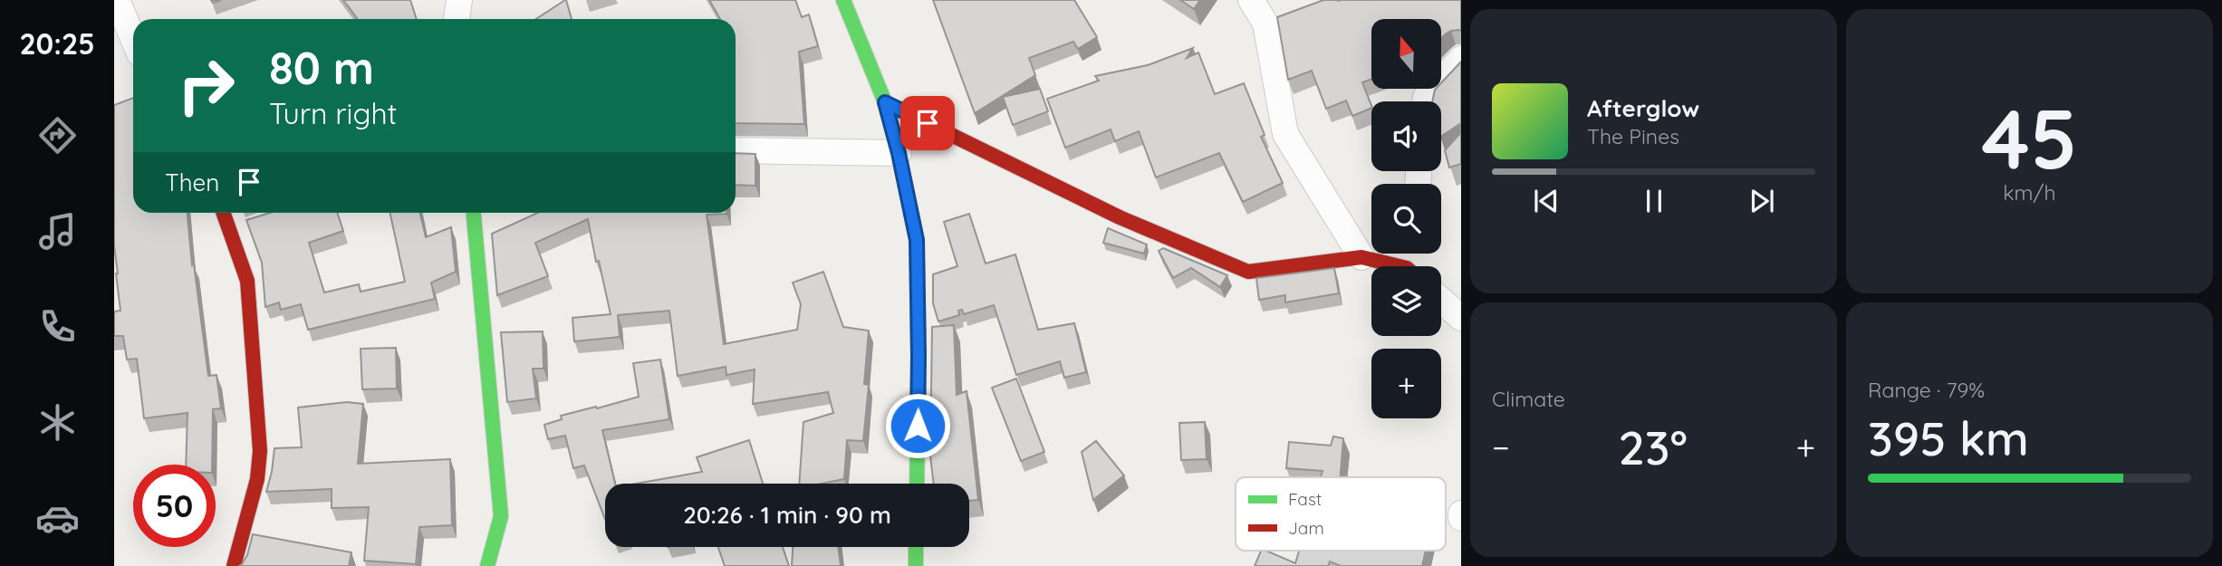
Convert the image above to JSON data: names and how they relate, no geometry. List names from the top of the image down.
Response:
{
  "legend": ["Fast", "Jam"],
  "north": "top",
  "page": {
    "tabs": "20:25",
    "tile": [
      ["45", "km/h"],
      "Climate",
      ["Range · 79%", "395 km"]
    ],
    "map_buttons": "+",
    "turn": ["80 m", "Turn right"],
    "song": ["Afterglow", "The Pines"],
    "then": "Then",
    "heat": ["−", "23°", "+"],
    "limit": "50",
    "trip": "20:26 · 1 min · 90 m"
  }
}
